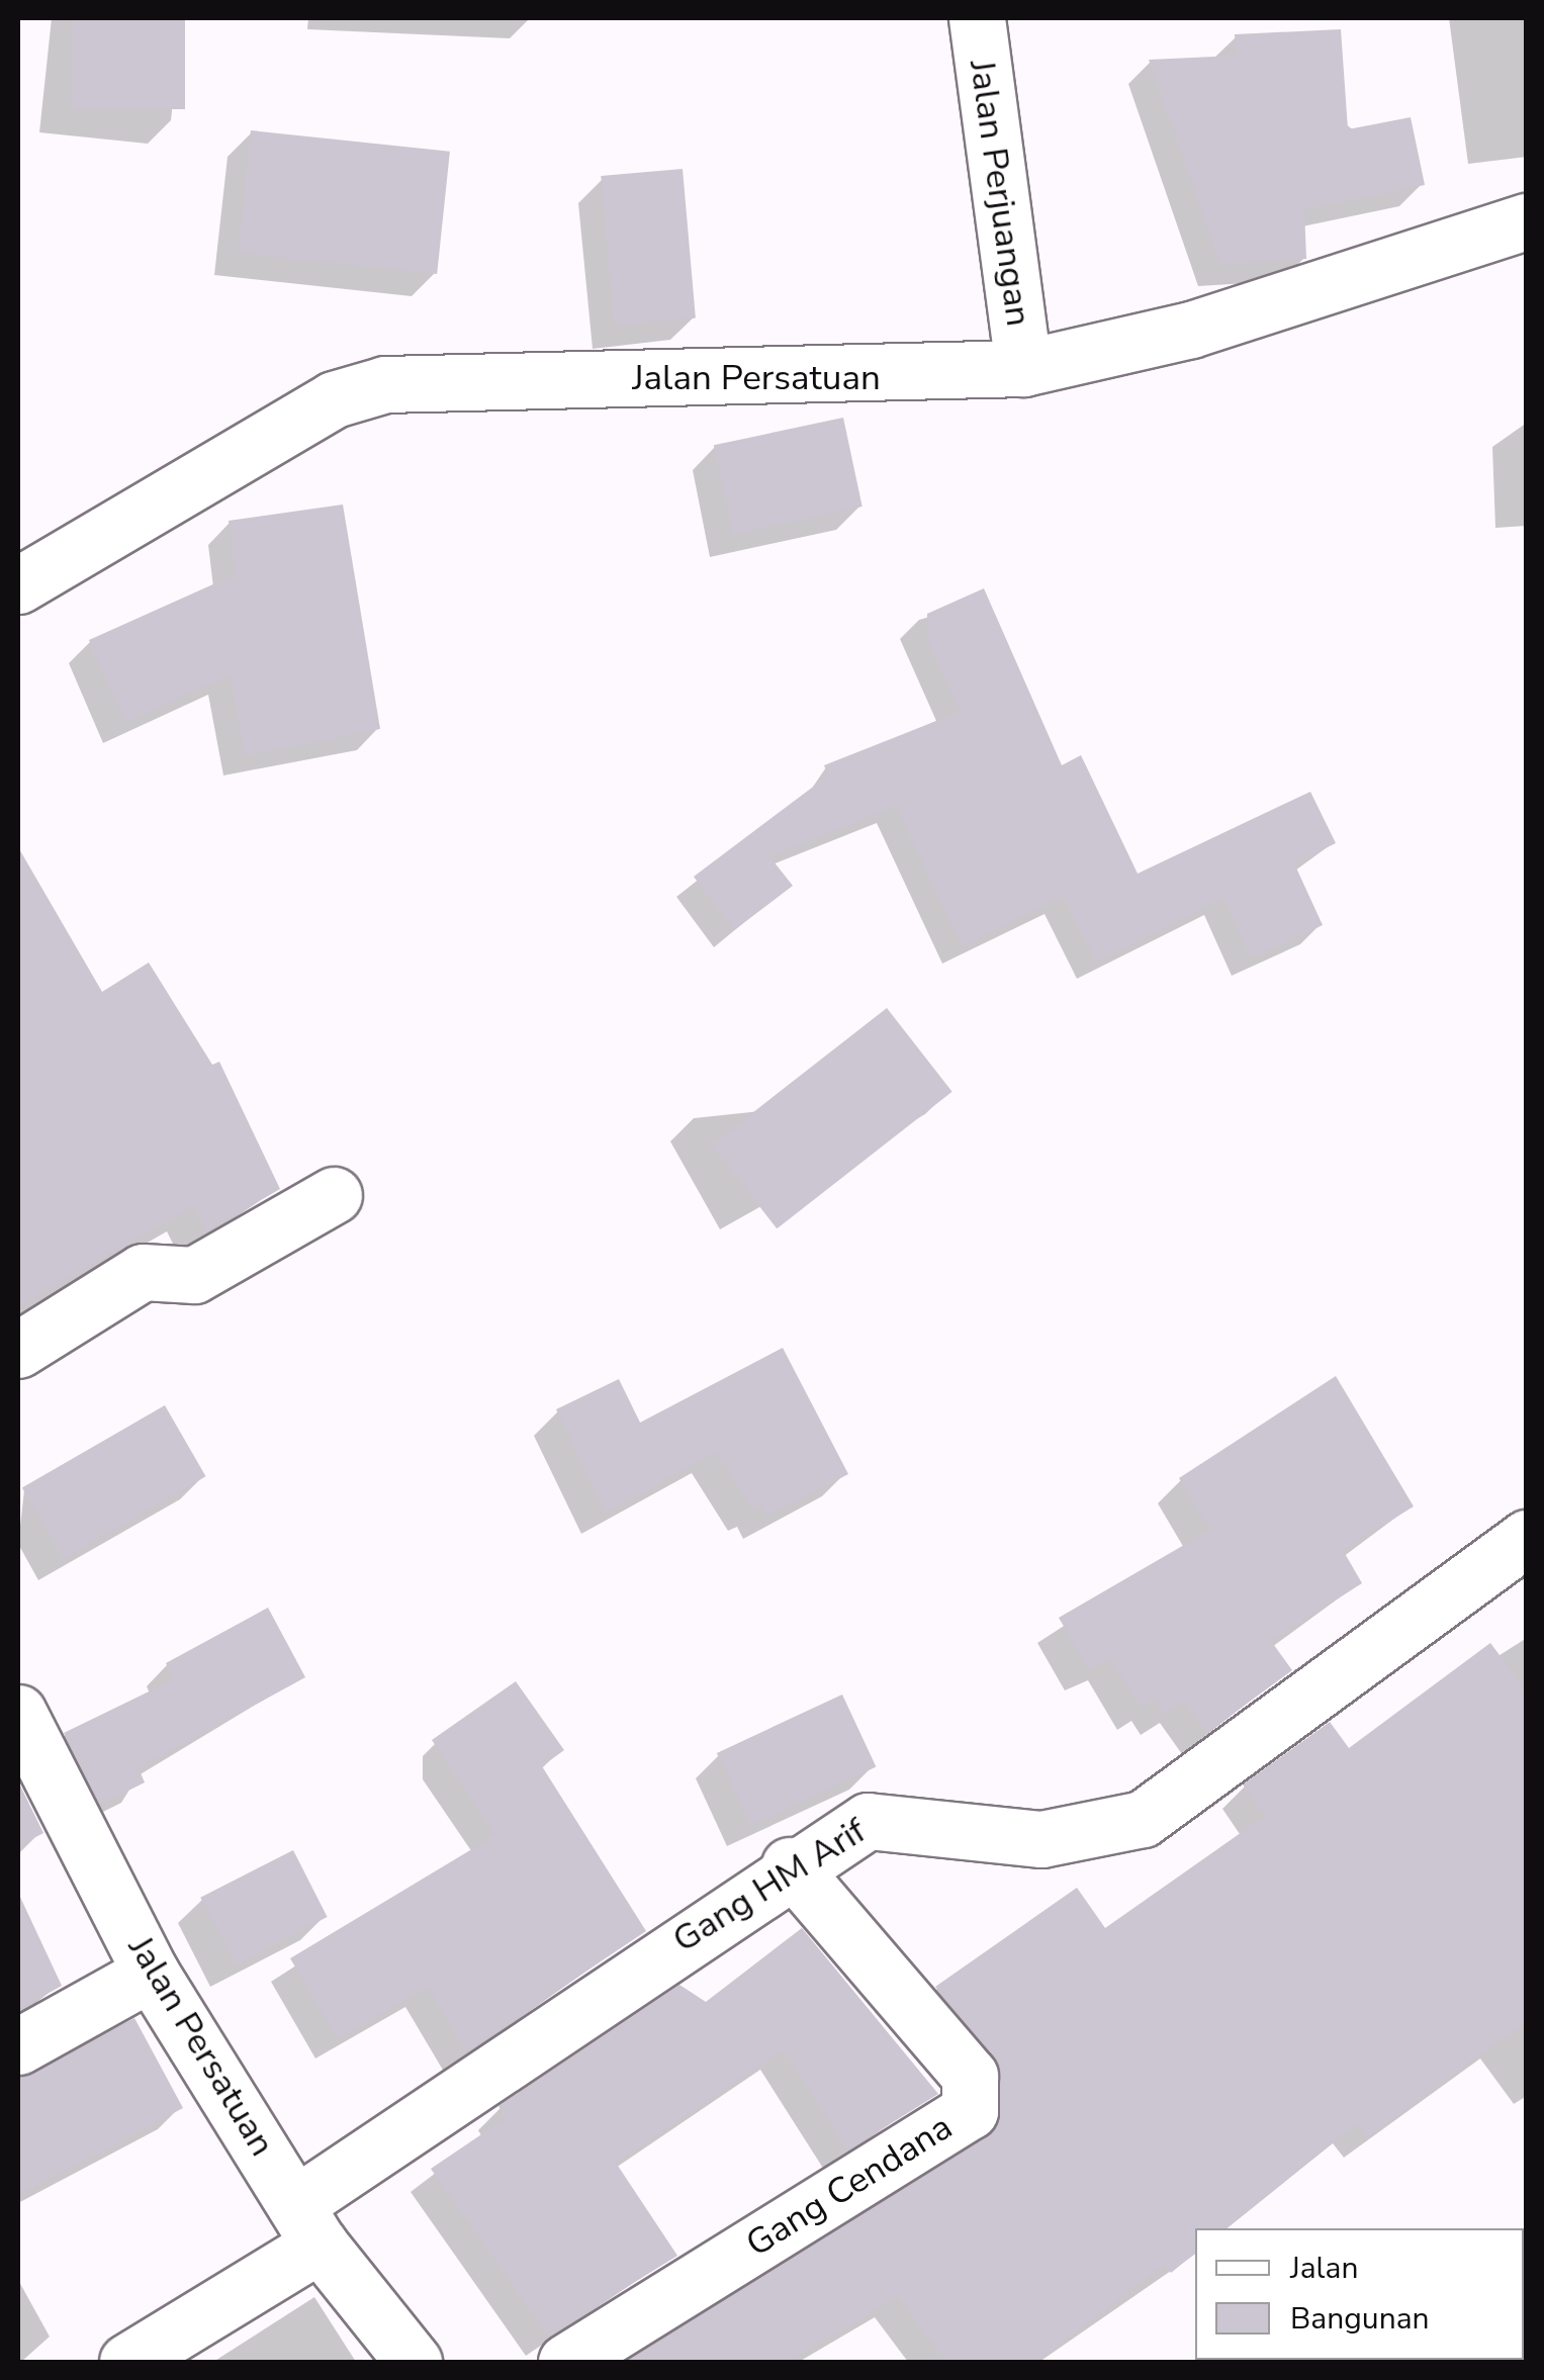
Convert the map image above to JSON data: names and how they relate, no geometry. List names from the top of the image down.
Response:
{
  "streets": {
    "street": [
      "Jalan Perjuangan",
      "Jalan Persatuan",
      "Gang HM Arif",
      "Gang Cendana"
    ]
  },
  "crossings": [
    ["Jalan Perjuangan", "Jalan Persatuan"],
    ["Jalan Persatuan", "Gang HM Arif"],
    ["Gang HM Arif", "Gang Cendana"]
  ],
  "legend": ["Jalan", "Bangunan"]
}
